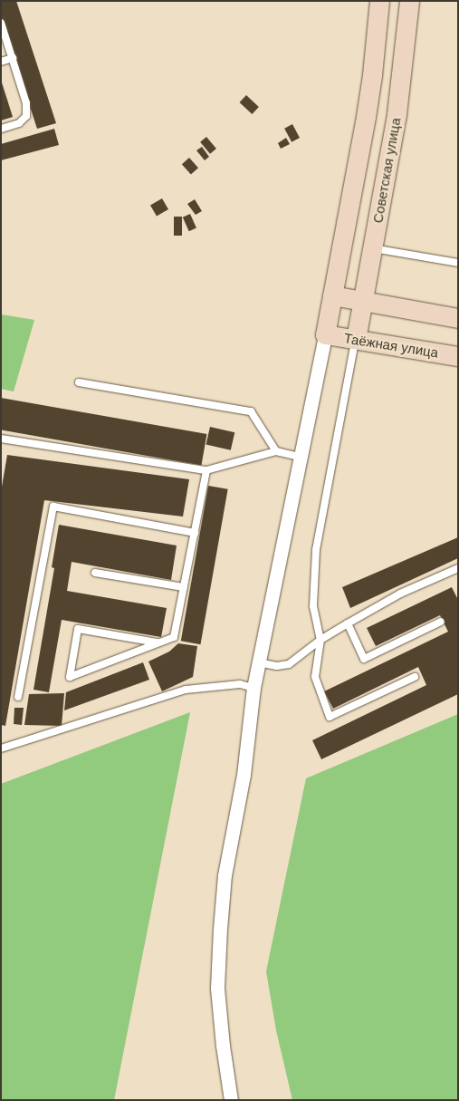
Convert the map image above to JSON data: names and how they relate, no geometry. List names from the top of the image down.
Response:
{
  "streets": {
    "street": ["Советская улица", "Таёжная улица"]
  },
  "crossings": [
    ["Советская улица", "Таёжная улица"]
  ]
}
